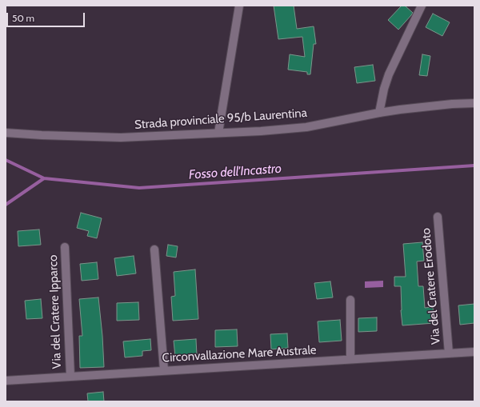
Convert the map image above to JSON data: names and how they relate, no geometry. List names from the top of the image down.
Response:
{
  "streets": {
    "street": [
      "Strada provinciale 95/b Laurentina",
      "Via del Cratere Erodoto",
      "Via del Cratere Ipparco",
      "Circonvallazione Mare Australe"
    ]
  },
  "crossings": [
    ["Via del Cratere Erodoto", "Circonvallazione Mare Australe"],
    ["Via del Cratere Ipparco", "Circonvallazione Mare Australe"]
  ],
  "water": ["Fosso dell'Incastro"],
  "scale_bar": "50 m"
}
